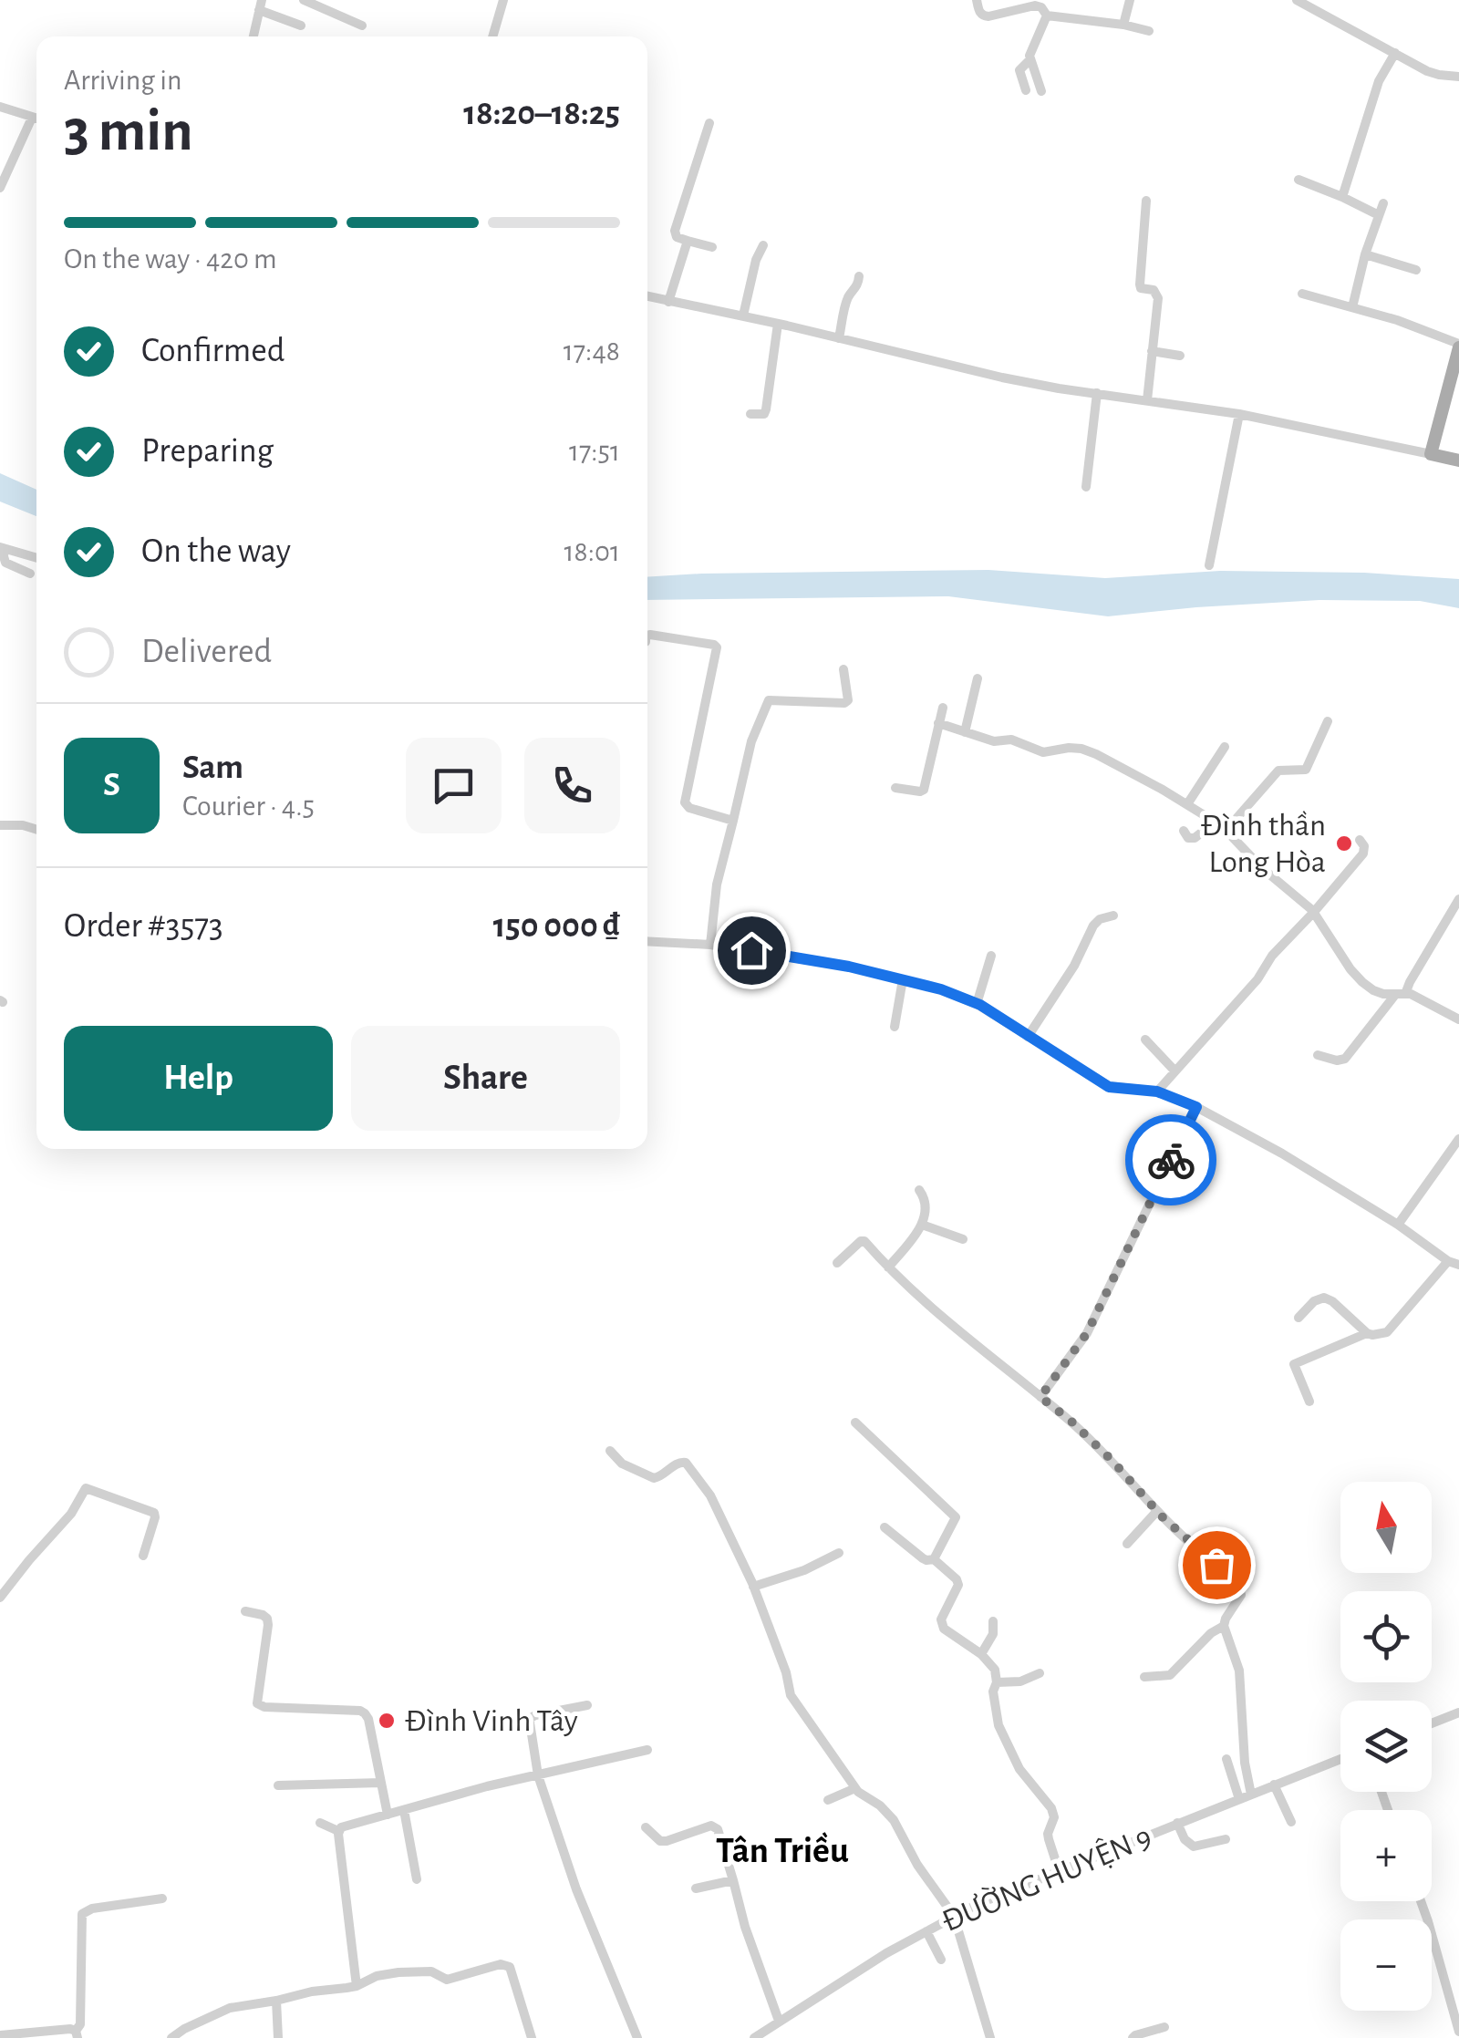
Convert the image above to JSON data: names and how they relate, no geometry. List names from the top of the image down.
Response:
{
  "streets": {
    "street": ["ĐƯỜNG HUYỆN 9"]
  },
  "districts": ["Tân Triều"],
  "places": ["Đình thần Long Hòa", "Đình Vinh Tây"],
  "north": "top",
  "page": {
    "heading": ["3 min", "Arriving in", "18:20–18:25"],
    "panel": [
      "Sam",
      "Courier · 4.5",
      "Order #3573",
      "150 000 ₫"
    ],
    "bar": "On the way · 420 m",
    "list": [
      ["Confirmed", "17:48"],
      ["Preparing", "17:51"],
      ["On the way", "18:01"],
      "Delivered"
    ],
    "round": "S",
    "buttons": ["Help", "Share"],
    "map_buttons": ["+", "−"]
  }
}
